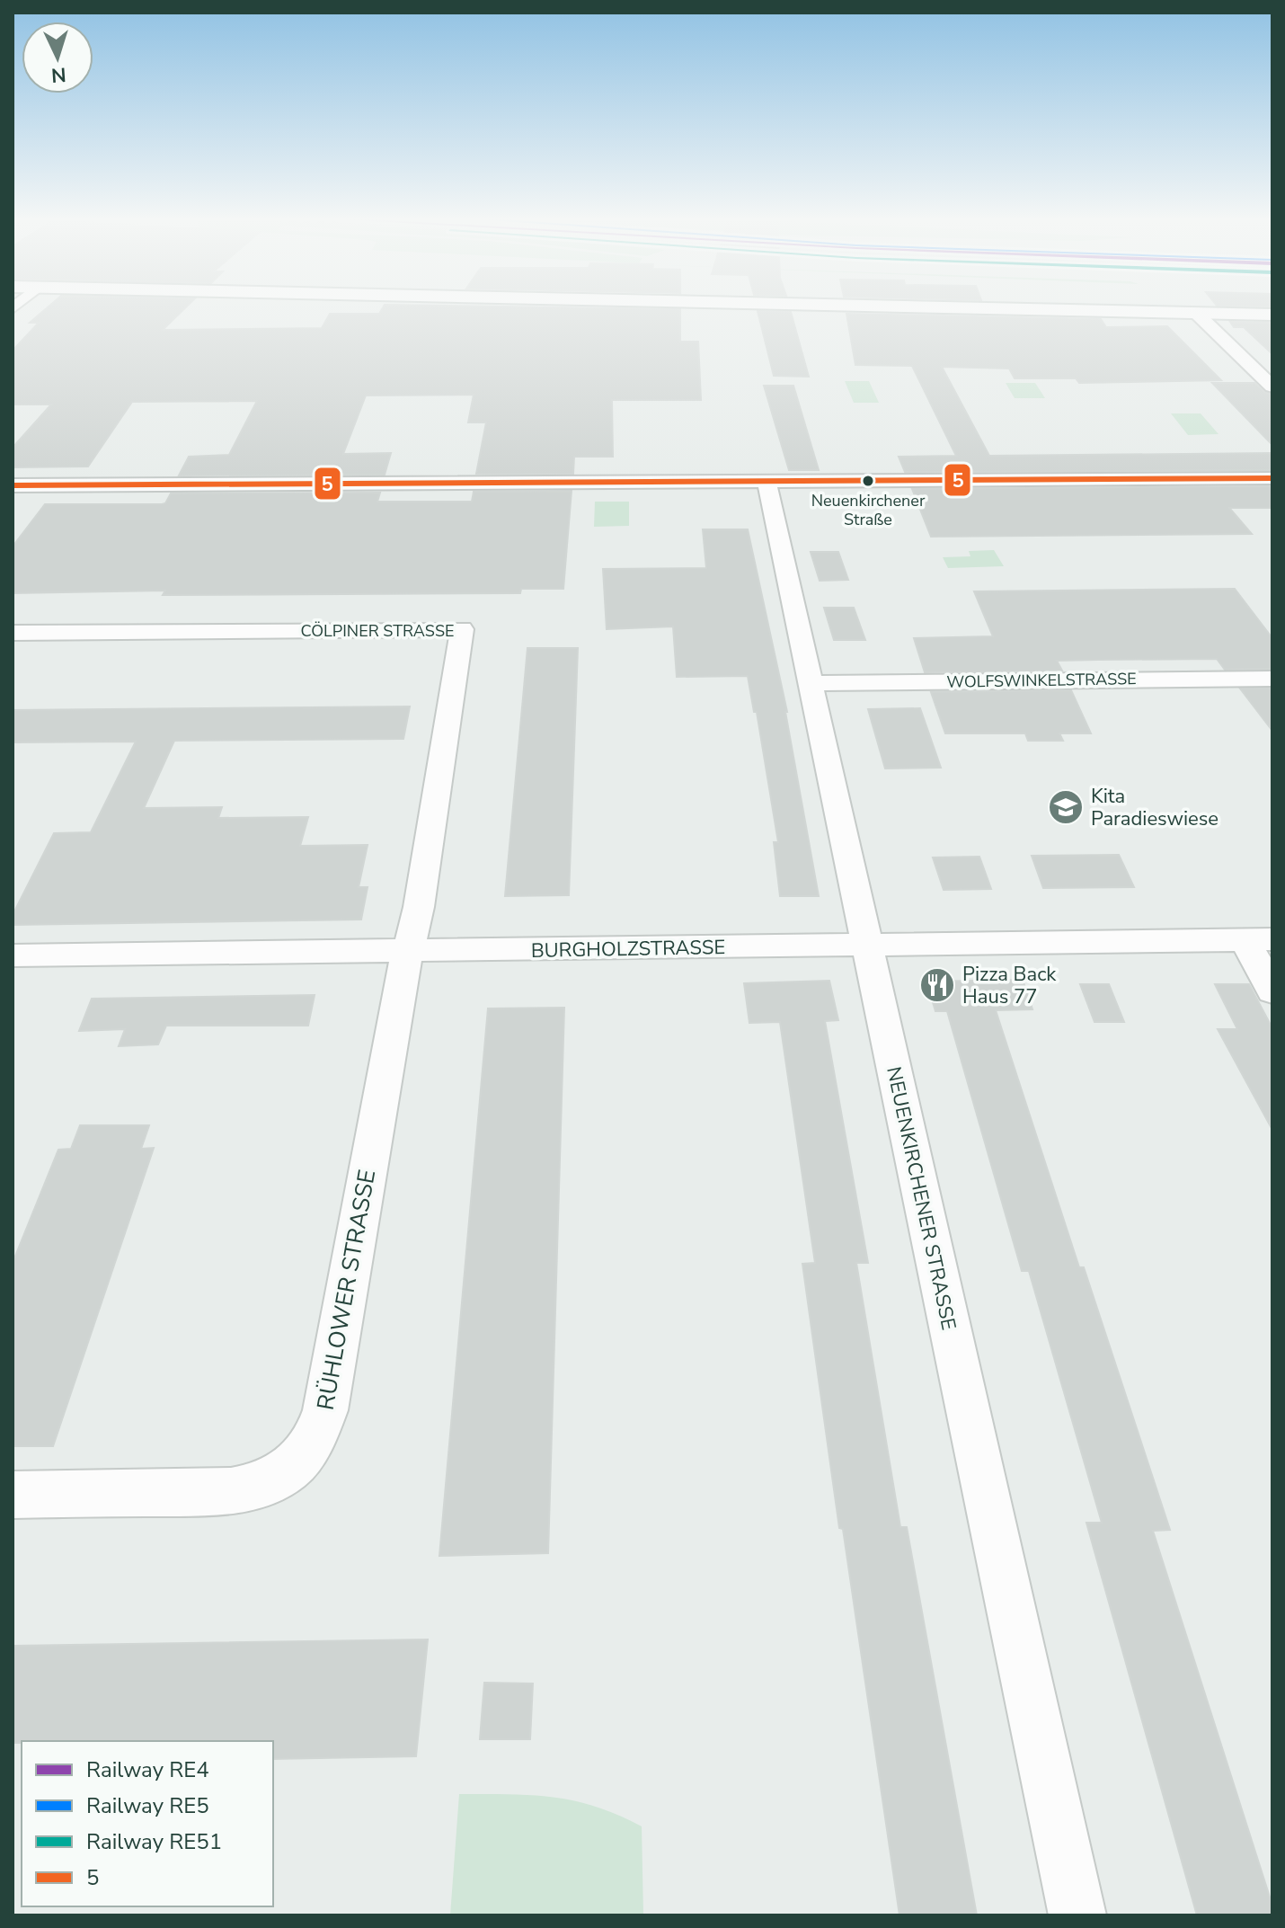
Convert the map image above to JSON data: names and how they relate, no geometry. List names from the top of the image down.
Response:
{
  "streets": {
    "street": [
      "CÖLPINER STRASSE",
      "WOLFSWINKELSTRASSE",
      "BURGHOLZSTRASSE",
      "NEUENKIRCHENER STRASSE",
      "RÜHLOWER STRASSE"
    ]
  },
  "crossings": [
    ["CÖLPINER STRASSE", "BURGHOLZSTRASSE"],
    ["CÖLPINER STRASSE", "RÜHLOWER STRASSE"],
    ["WOLFSWINKELSTRASSE", "NEUENKIRCHENER STRASSE"],
    ["BURGHOLZSTRASSE", "NEUENKIRCHENER STRASSE"],
    ["BURGHOLZSTRASSE", "RÜHLOWER STRASSE"]
  ],
  "places": {
    "other": ["Neuenkirchener Straße"],
    "school or university": ["Kita Paradieswiese"],
    "restaurant": ["Pizza Back Haus 77"]
  },
  "lines": ["transit line 5"],
  "legend": [
    "Railway RE4",
    "Railway RE5",
    "Railway RE51",
    "5"
  ],
  "north": "bottom"
}
